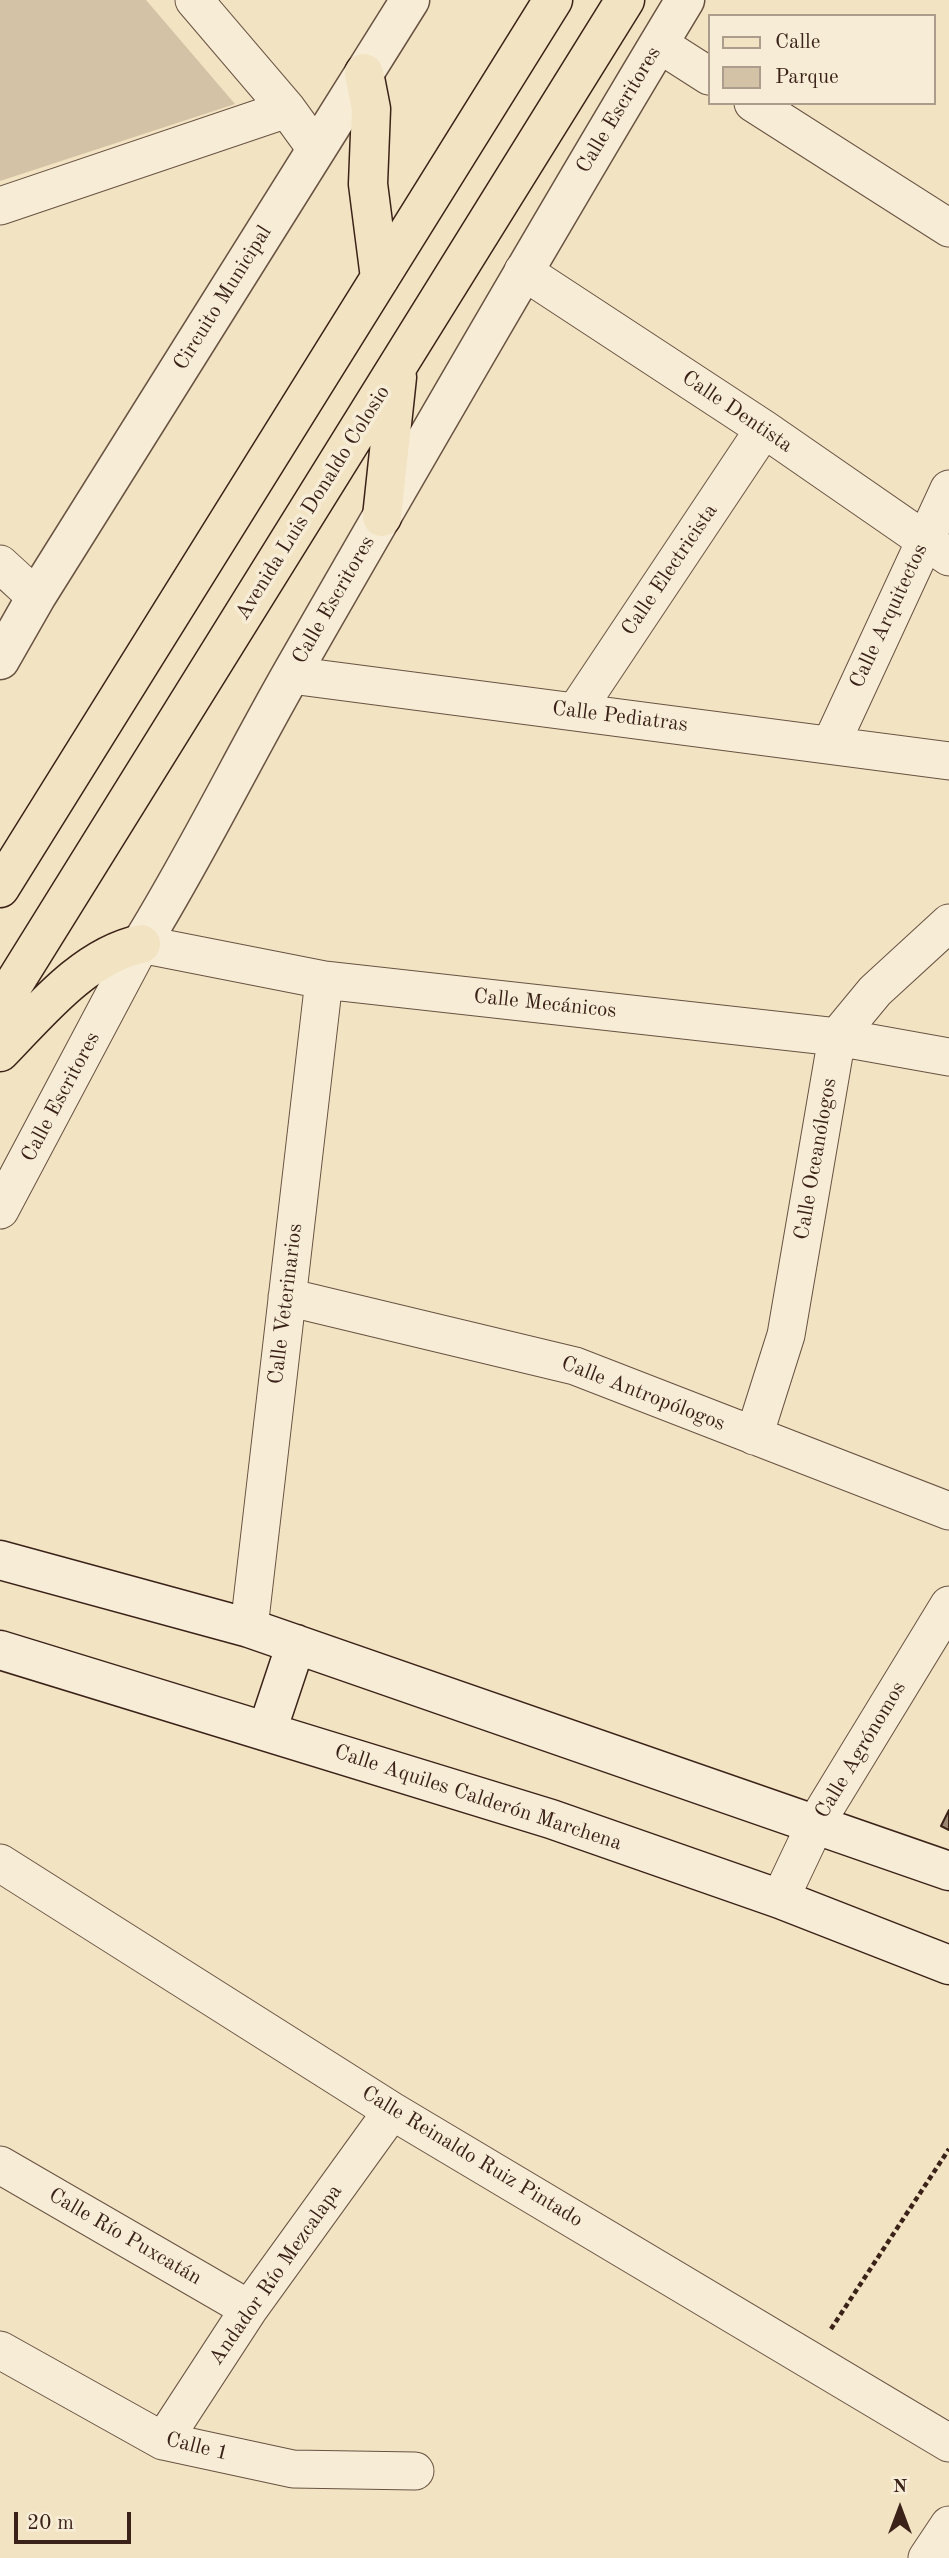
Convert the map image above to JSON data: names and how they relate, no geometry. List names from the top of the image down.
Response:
{
  "streets": {
    "main road": [
      "Calle Escritores",
      "Circuito Municipal",
      "Avenida Luis Donaldo Colosio",
      "Calle Aquiles Calderón Marchena"
    ],
    "street": [
      "Calle Dentista",
      "Calle Electricista",
      "Calle Arquitectos",
      "Calle Pediatras",
      "Calle Mecánicos",
      "Calle Oceanólogos",
      "Calle Veterinarios",
      "Calle Antropólogos",
      "Calle Agrónomos",
      "Calle Reinaldo Ruiz Pintado",
      "Calle Río Puxcatán",
      "Andador Río Mezcalapa",
      "Calle 1"
    ]
  },
  "crossings": [
    ["Calle Escritores", "Calle Dentista"],
    ["Calle Escritores", "Calle Pediatras"],
    ["Calle Escritores", "Calle Mecánicos"],
    ["Calle Dentista", "Calle Electricista"],
    ["Calle Dentista", "Calle Arquitectos"],
    ["Calle Electricista", "Calle Pediatras"],
    ["Calle Arquitectos", "Calle Pediatras"],
    ["Calle Mecánicos", "Calle Oceanólogos"],
    ["Calle Mecánicos", "Calle Veterinarios"],
    ["Calle Oceanólogos", "Calle Antropólogos"],
    ["Calle Veterinarios", "Calle Antropólogos"],
    ["Calle Agrónomos", "Calle Aquiles Calderón Marchena"],
    ["Calle Reinaldo Ruiz Pintado", "Andador Río Mezcalapa"],
    ["Calle Río Puxcatán", "Andador Río Mezcalapa"],
    ["Andador Río Mezcalapa", "Calle 1"]
  ],
  "legend": ["Calle", "Parque"],
  "scale_bar": "20 m",
  "north": "top"
}
